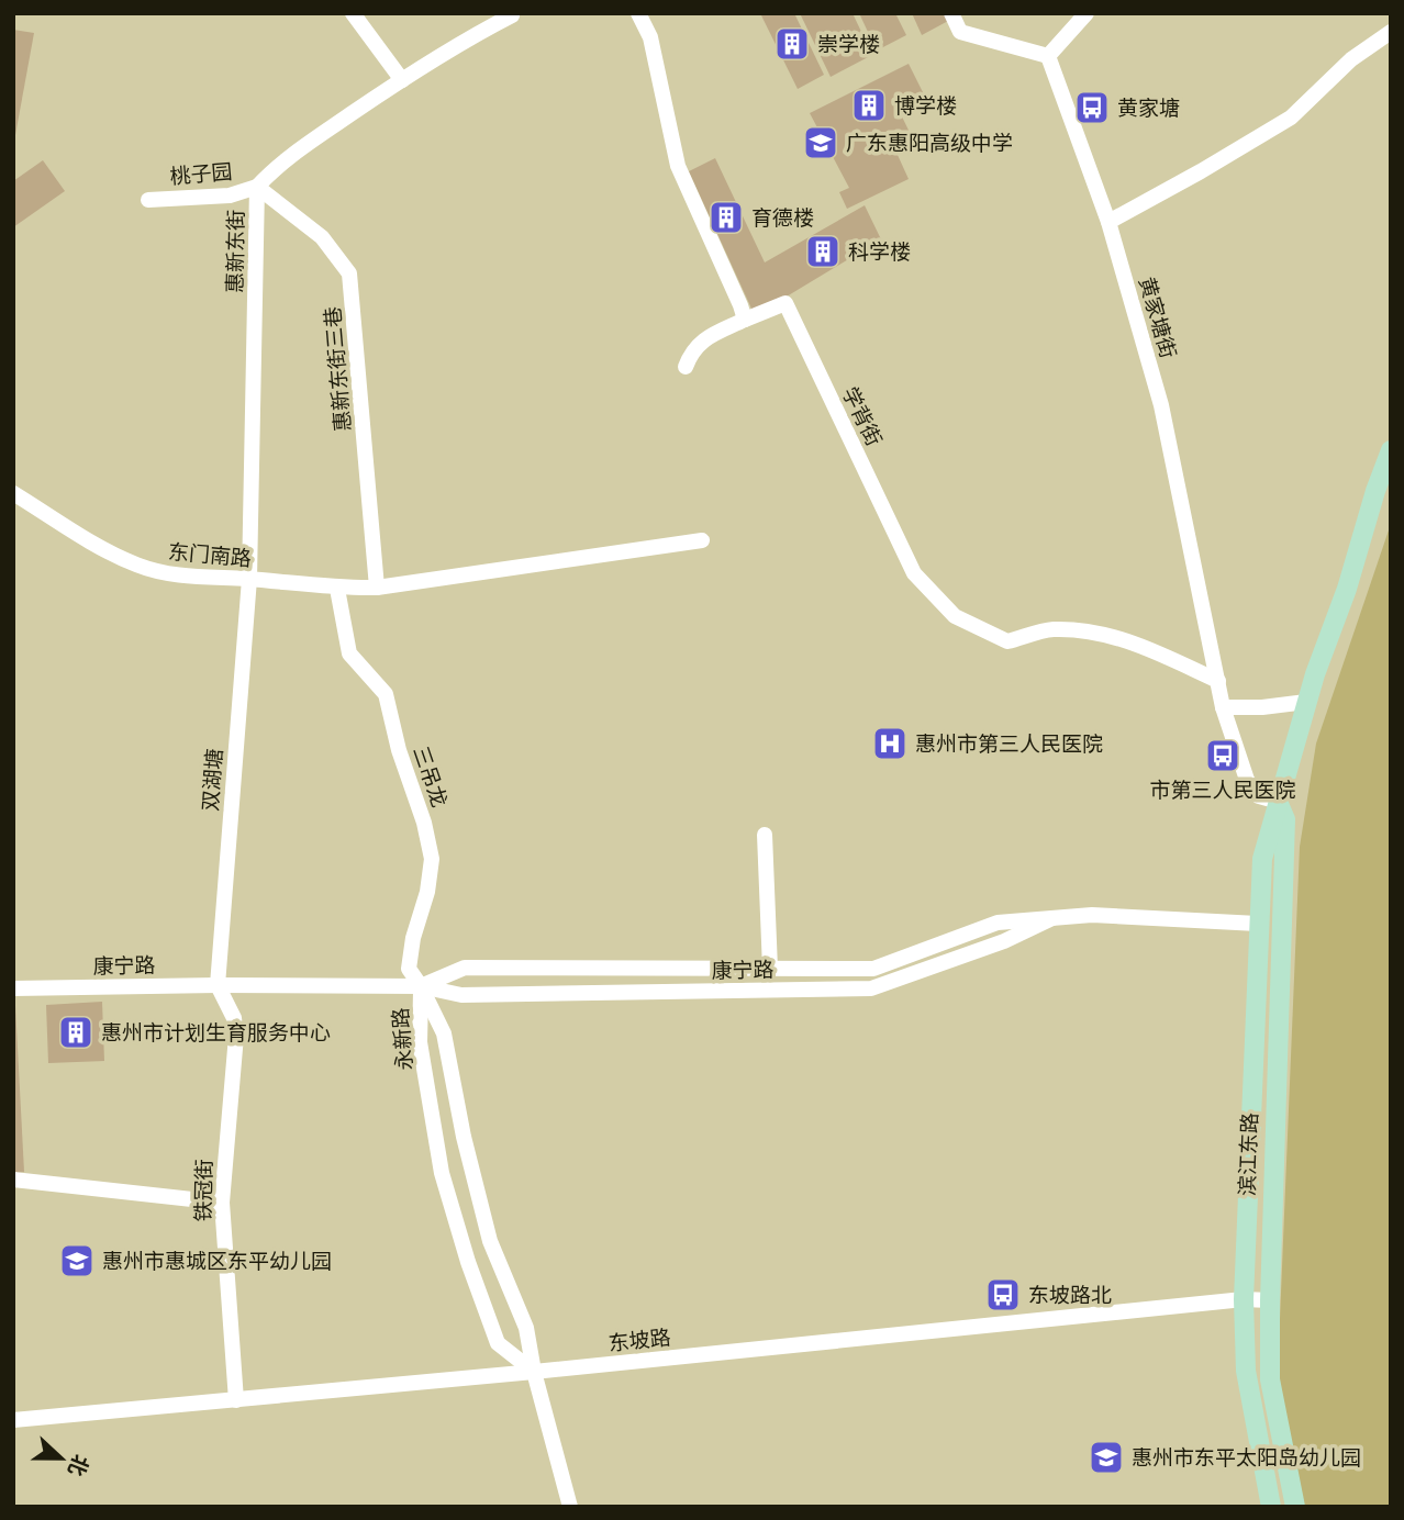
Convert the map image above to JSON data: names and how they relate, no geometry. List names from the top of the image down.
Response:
{
  "streets": {
    "main road": ["滨江东路"],
    "street": [
      "桃子园",
      "惠新东街",
      "黄家塘街",
      "惠新东街三巷",
      "学背街",
      "东门南路",
      "三吊龙",
      "双湖塘",
      "康宁路",
      "永新路",
      "铁冠街",
      "东坡路"
    ]
  },
  "crossings": [
    ["桃子园", "惠新东街"],
    ["桃子园", "惠新东街三巷"],
    ["惠新东街", "惠新东街三巷"],
    ["惠新东街", "东门南路"],
    ["惠新东街", "双湖塘"],
    ["黄家塘街", "学背街"],
    ["黄家塘街", "滨江东路"],
    ["惠新东街三巷", "东门南路"],
    ["东门南路", "三吊龙"],
    ["东门南路", "双湖塘"],
    ["三吊龙", "康宁路"],
    ["三吊龙", "永新路"],
    ["双湖塘", "康宁路"],
    ["双湖塘", "铁冠街"],
    ["康宁路", "永新路"],
    ["康宁路", "滨江东路"],
    ["康宁路", "铁冠街"],
    ["永新路", "东坡路"],
    ["滨江东路", "东坡路"],
    ["铁冠街", "东坡路"]
  ],
  "places": {
    "building": [
      "崇学楼",
      "博学楼",
      "育德楼",
      "科学楼",
      "惠州市计划生育服务中心"
    ],
    "bus stop": ["黄家塘", "市第三人民医院", "东坡路北"],
    "school or university": ["广东惠阳高级中学", "惠州市惠城区东平幼儿园", "惠州市东平太阳岛幼儿园"],
    "hospital": ["惠州市第三人民医院"]
  },
  "north": "right"
}
